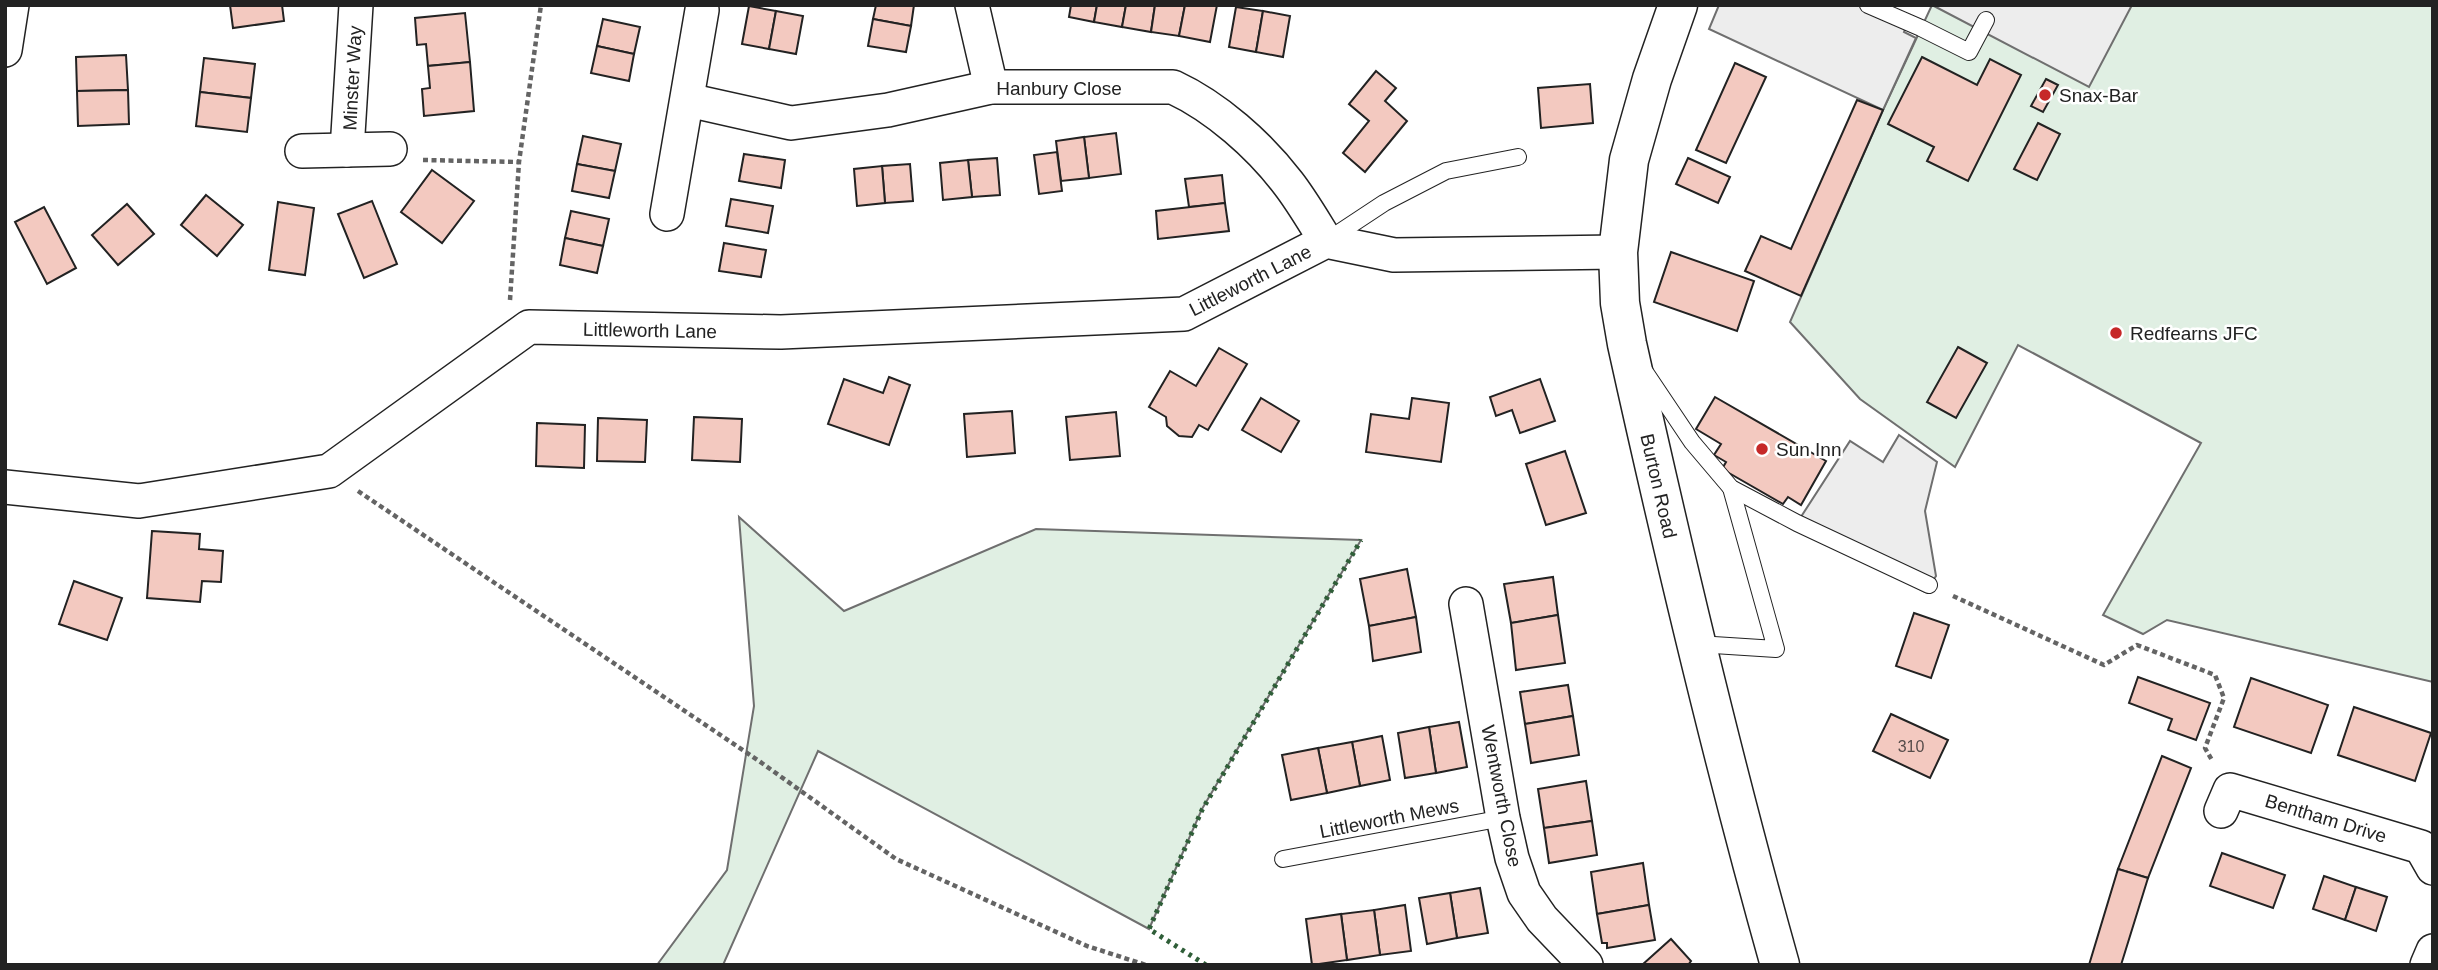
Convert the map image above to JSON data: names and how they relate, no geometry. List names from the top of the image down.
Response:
{
  "streets": {
    "street": [
      "Minster Way",
      "Hanbury Close",
      "Littleworth Lane",
      "Burton Road",
      "Wentworth Close",
      "Bentham Drive"
    ],
    "lane": ["Littleworth Mews"]
  },
  "crossings": [
    ["Hanbury Close", "Littleworth Lane"],
    ["Littleworth Lane", "Burton Road"],
    ["Wentworth Close", "Littleworth Mews"]
  ],
  "places": ["Snax-Bar", "Redfearns JFC", "Sun Inn"],
  "house_numbers": ["310"]
}
